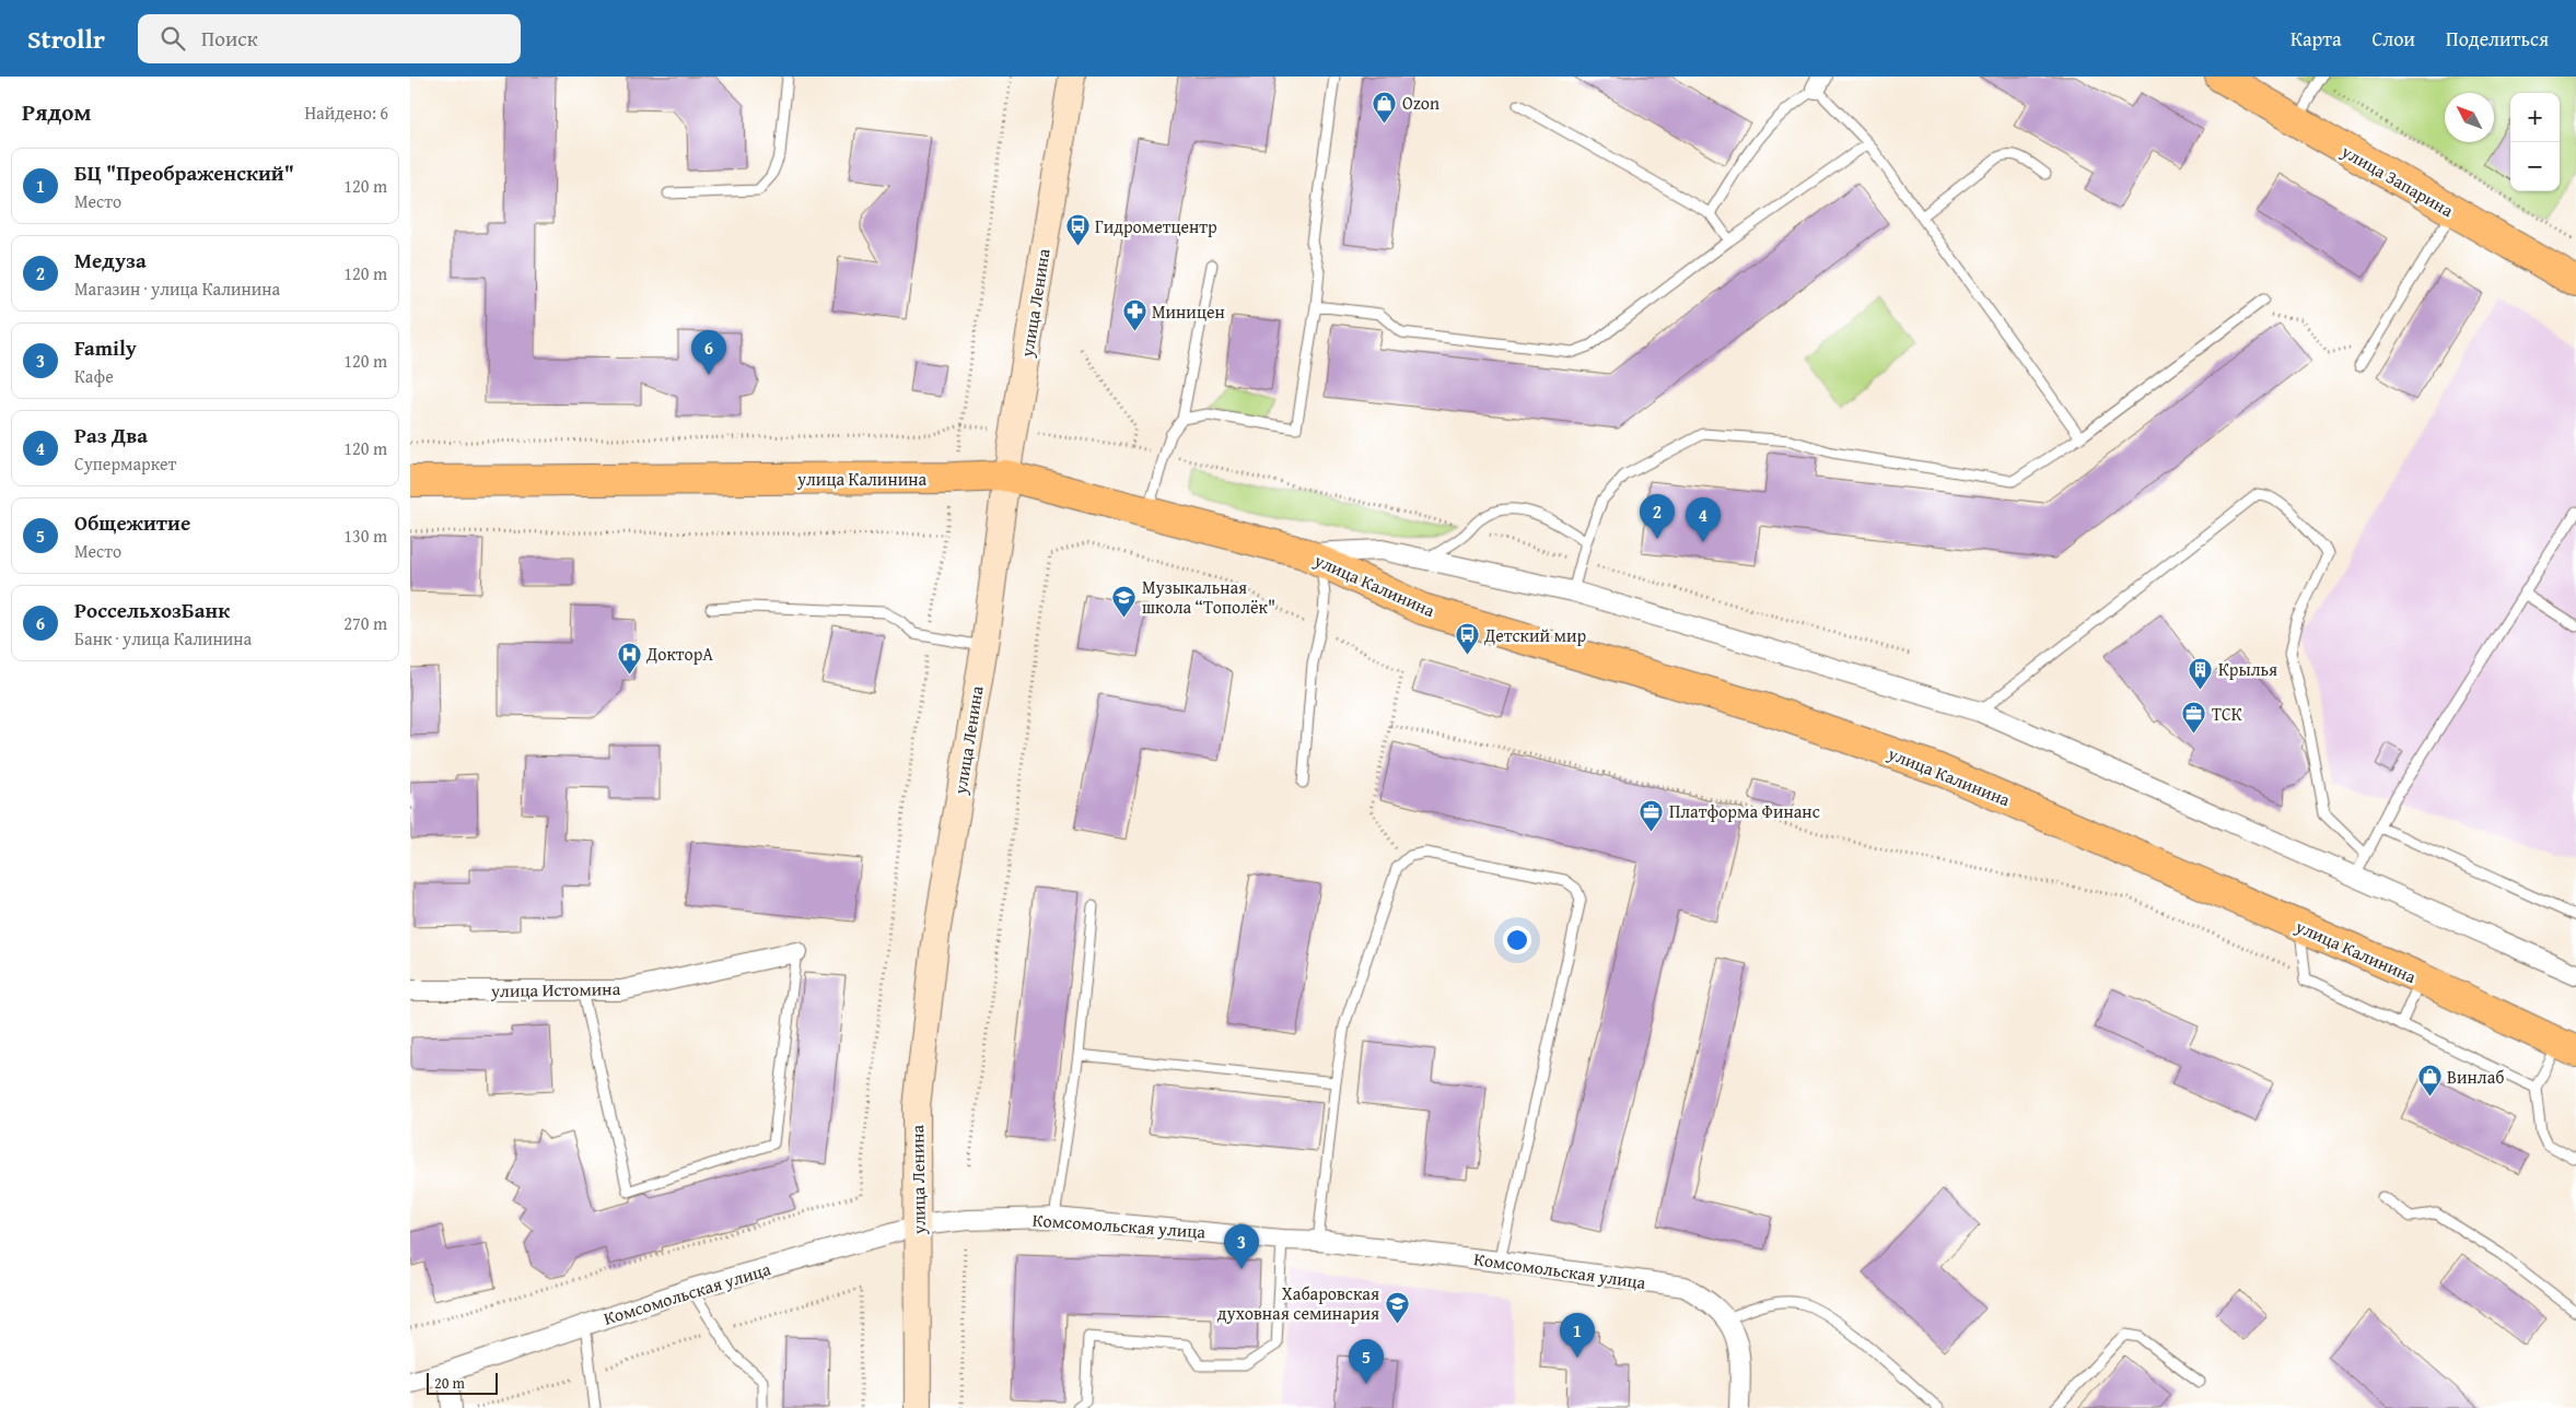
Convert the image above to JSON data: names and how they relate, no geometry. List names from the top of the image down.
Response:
{
  "streets": {
    "main road": ["улица Запарина", "улица Ленина", "улица Калинина"],
    "street": ["улица Истомина", "Комсомольская улица"]
  },
  "crossings": [
    ["улица Ленина", "улица Калинина"],
    ["улица Ленина", "Комсомольская улица"]
  ],
  "places": {
    "shop": ["Ozon", "Винлаб"],
    "bus stop": ["Гидрометцентр", "Детский мир"],
    "pharmacy": ["Миницен"],
    "school or university": ["Музыкальная школа “Тополёк\"", "Хабаровская духовная семинария"],
    "hospital": ["ДокторА"],
    "building": ["Крылья"],
    "office": ["ТСК", "Платформа Финанс"]
  },
  "scale_bar": "20 m",
  "north": "top left",
  "page": {
    "header": "Strollr",
    "search": "Поиск",
    "nav": ["Карта", "Слои", "Поделиться"],
    "heading": ["Рядом", "Найдено: 6"],
    "map_buttons": ["+", "−"],
    "list": [
      {
        "mark": "1",
        "name": "БЦ \"Преображенский\"",
        "note": "Место",
        "value": "120 m"
      },
      {
        "mark": "2",
        "name": "Медуза",
        "note": "Магазин · улица Калинина",
        "value": "120 m"
      },
      {
        "mark": "3",
        "name": "Family",
        "note": "Кафе",
        "value": "120 m"
      },
      {
        "mark": "4",
        "name": "Раз Два",
        "note": "Супермаркет",
        "value": "120 m"
      },
      {
        "mark": "5",
        "name": "Общежитие",
        "note": "Место",
        "value": "130 m"
      },
      {
        "mark": "6",
        "name": "РоссельхозБанк",
        "note": "Банк · улица Калинина",
        "value": "270 m"
      }
    ],
    "pins": [
      "6",
      "2",
      "4",
      "3",
      "1",
      "5"
    ],
    "scale": "20 m"
  }
}
